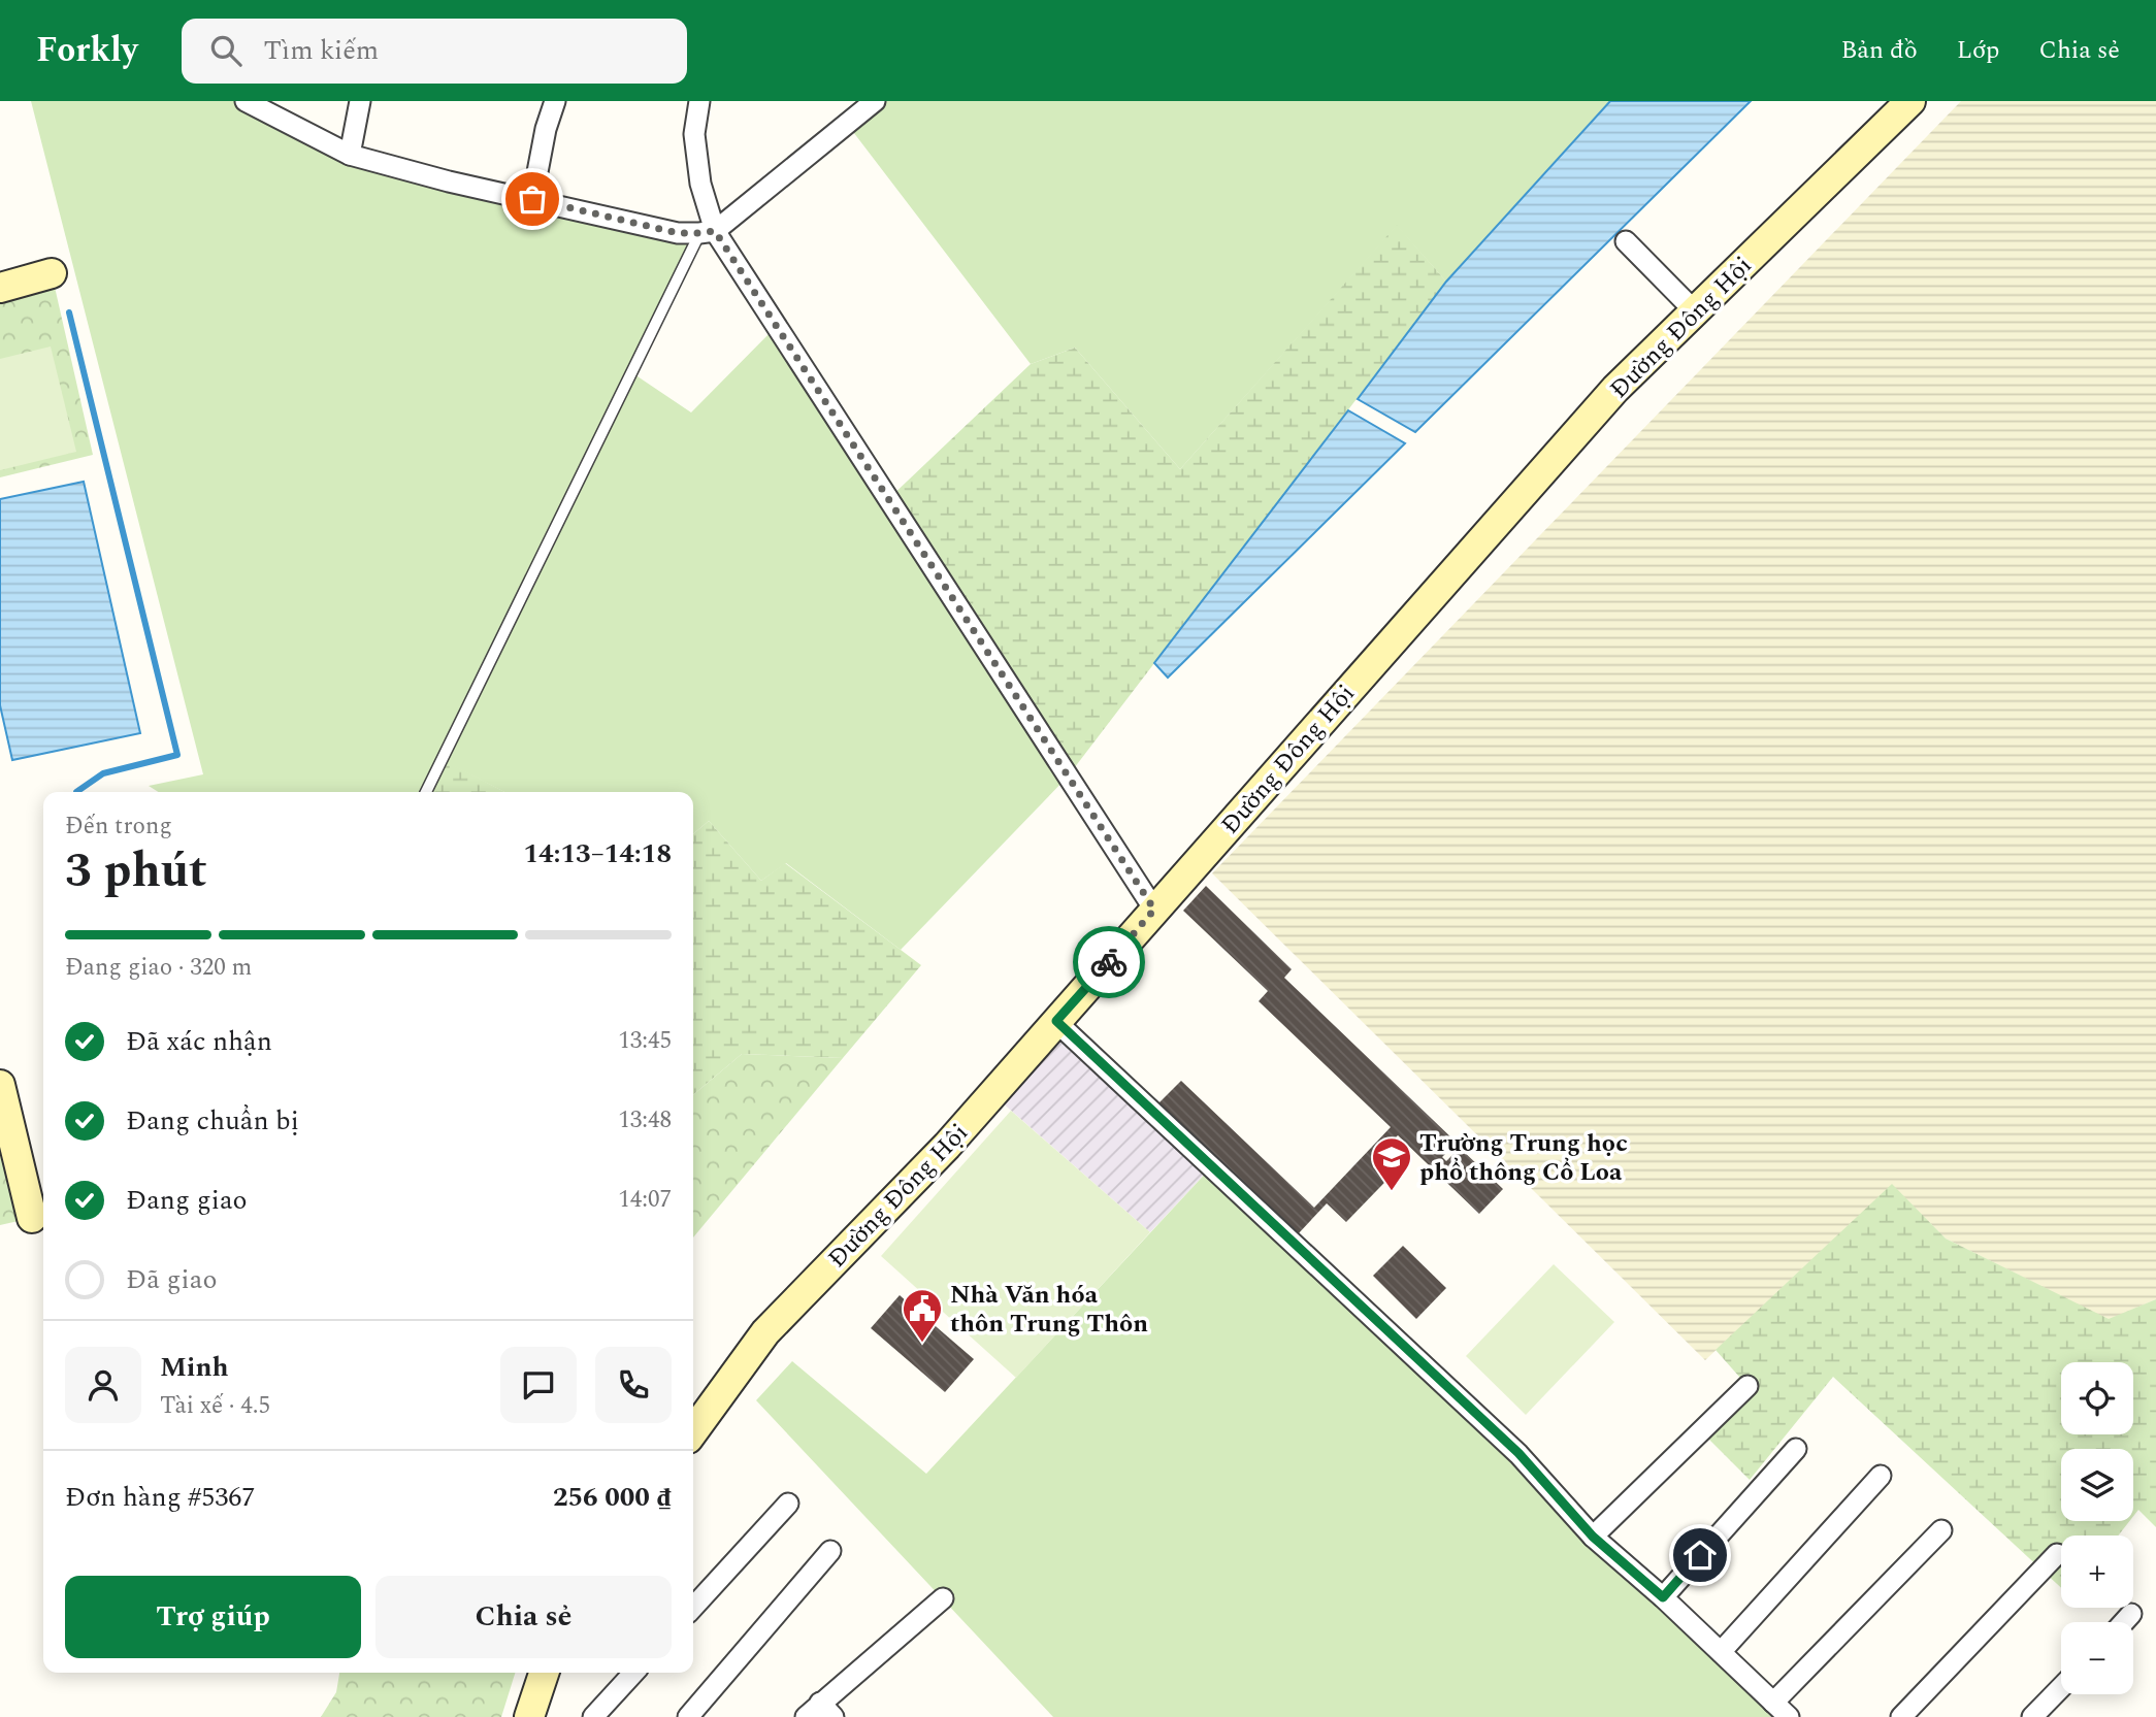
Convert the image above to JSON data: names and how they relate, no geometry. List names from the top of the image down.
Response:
{
  "streets": {
    "street": ["Đường Đông Hội"]
  },
  "places": {
    "school or university": ["Trường Trung học phổ thông Cổ Loa"],
    "public building": ["Nhà Văn hóa thôn Trung Thôn"]
  },
  "page": {
    "header": "Forkly",
    "search": "Tìm kiếm",
    "nav": ["Bản đồ", "Lớp", "Chia sẻ"],
    "heading": ["3 phút", "Đến trong", "14:13–14:18"],
    "panel": [
      "Minh",
      "Tài xế · 4.5",
      "Đơn hàng #5367",
      "256 000 ₫"
    ],
    "bar": "Đang giao · 320 m",
    "list": [
      ["Đã xác nhận", "13:45"],
      ["Đang chuẩn bị", "13:48"],
      ["Đang giao", "14:07"],
      "Đã giao"
    ],
    "map_buttons": ["+", "−"],
    "buttons": ["Trợ giúp", "Chia sẻ"]
  }
}
